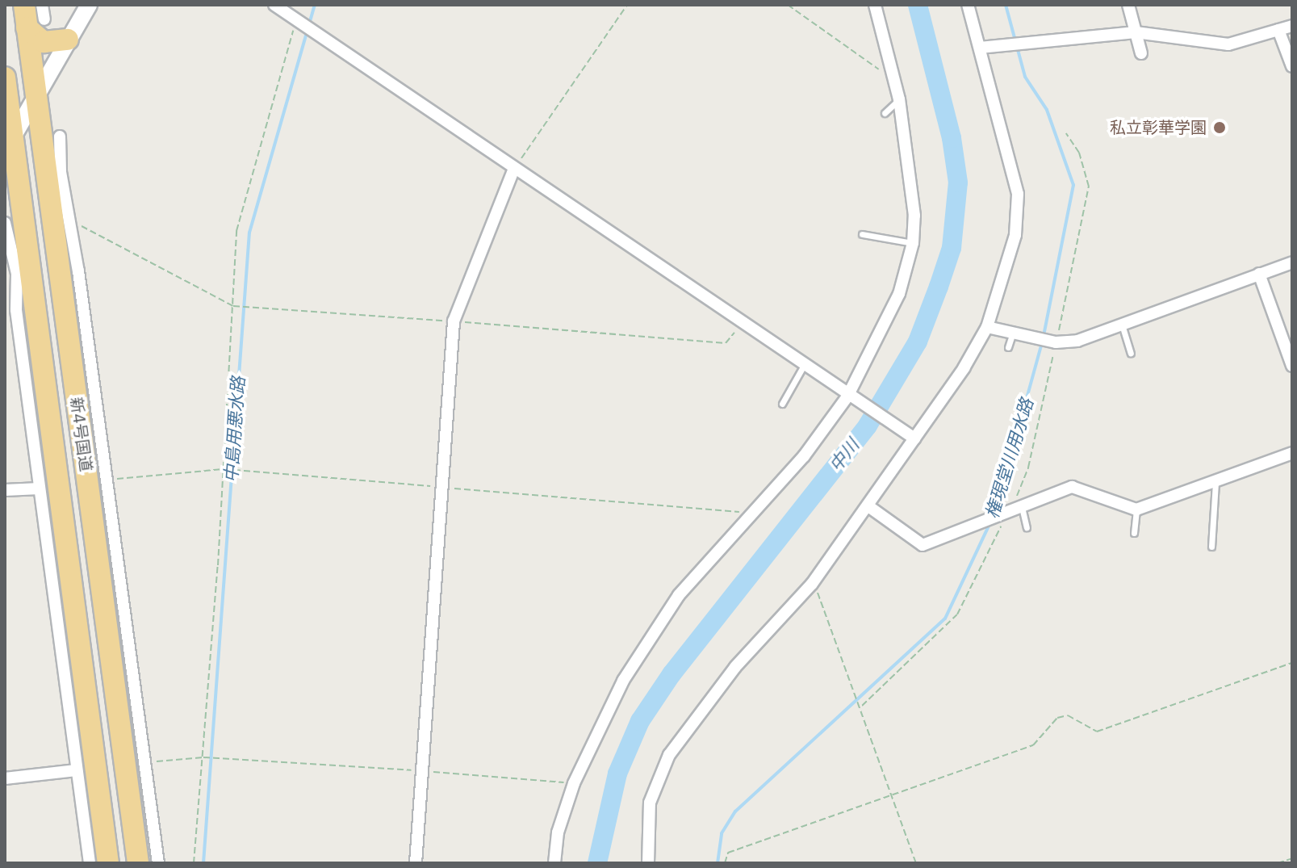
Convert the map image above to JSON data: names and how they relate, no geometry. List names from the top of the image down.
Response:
{
  "streets": {
    "highway": ["新4号国道"]
  },
  "water": ["中島用悪水路", "中川", "権現堂川用水路"],
  "places": ["私立彰華学園"]
}
